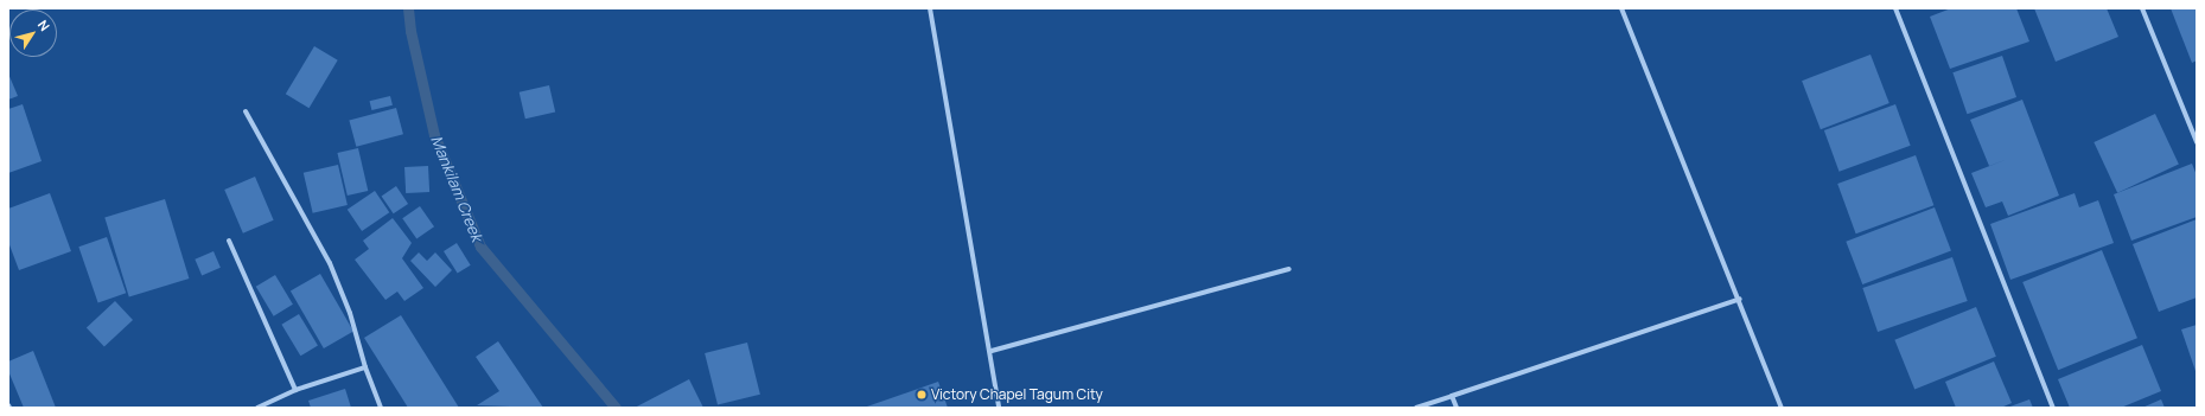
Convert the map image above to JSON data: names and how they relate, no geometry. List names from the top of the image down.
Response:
{
  "water": ["Mankilam Creek"],
  "places": ["Victory Chapel Tagum City"],
  "north": "top right"
}
